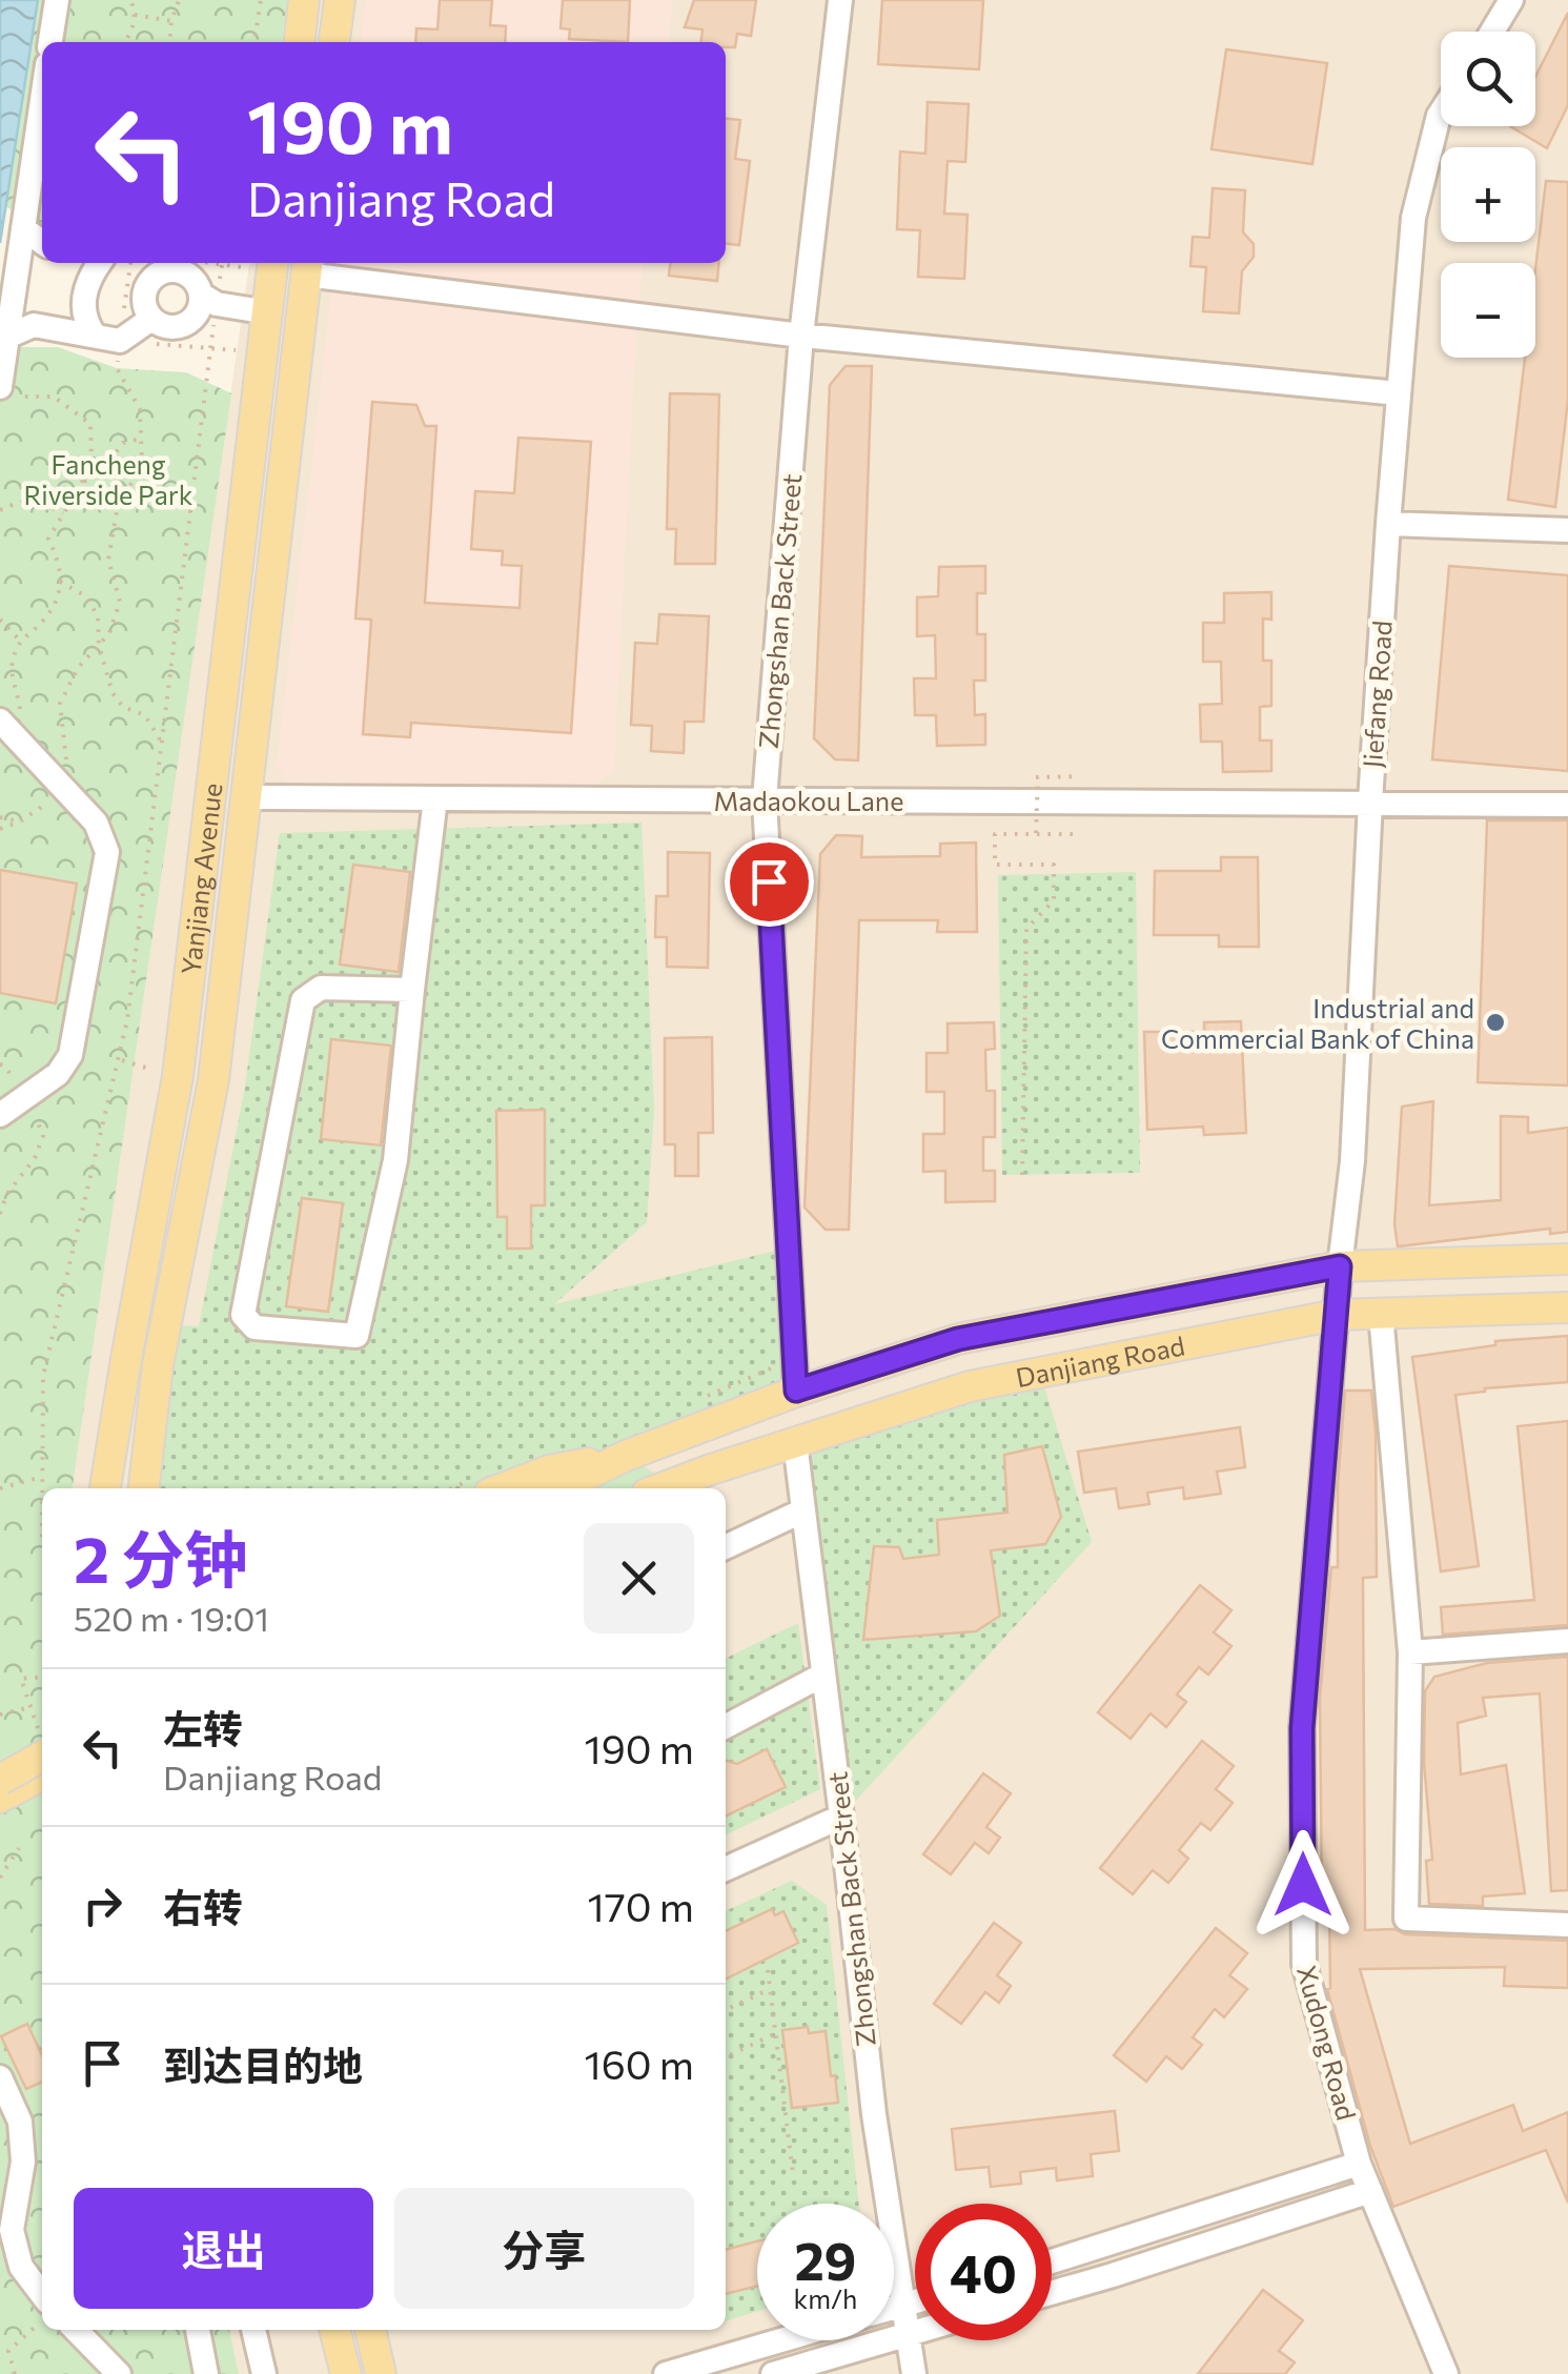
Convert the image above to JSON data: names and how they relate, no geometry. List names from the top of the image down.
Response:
{
  "streets": {
    "main road": ["Yanjiang Avenue", "Danjiang Road"],
    "street": [
      "Zhongshan Back Street",
      "Jiefang Road",
      "Madaokou Lane",
      "Xudong Road"
    ]
  },
  "crossings": [
    ["Zhongshan Back Street", "Madaokou Lane"],
    ["Zhongshan Back Street", "Danjiang Road"],
    ["Jiefang Road", "Madaokou Lane"],
    ["Jiefang Road", "Danjiang Road"],
    ["Jiefang Road", "Xudong Road"],
    ["Madaokou Lane", "Yanjiang Avenue"],
    ["Danjiang Road", "Xudong Road"]
  ],
  "parks": ["Fancheng Riverside Park"],
  "places": ["Industrial and Commercial Bank of China"],
  "page": {
    "map_buttons": ["+", "−"],
    "turn": ["190 m", "Danjiang Road"],
    "heading": ["2 分钟", "520 m · 19:01"],
    "list": [
      {
        "name": "左转",
        "note": "Danjiang Road",
        "value": "190 m"
      },
      {
        "name": "右转",
        "value": "170 m"
      },
      {
        "name": "到达目的地",
        "value": "160 m"
      }
    ],
    "buttons": ["退出", "分享"],
    "speed": "29 km/h",
    "limit": "40"
  }
}
